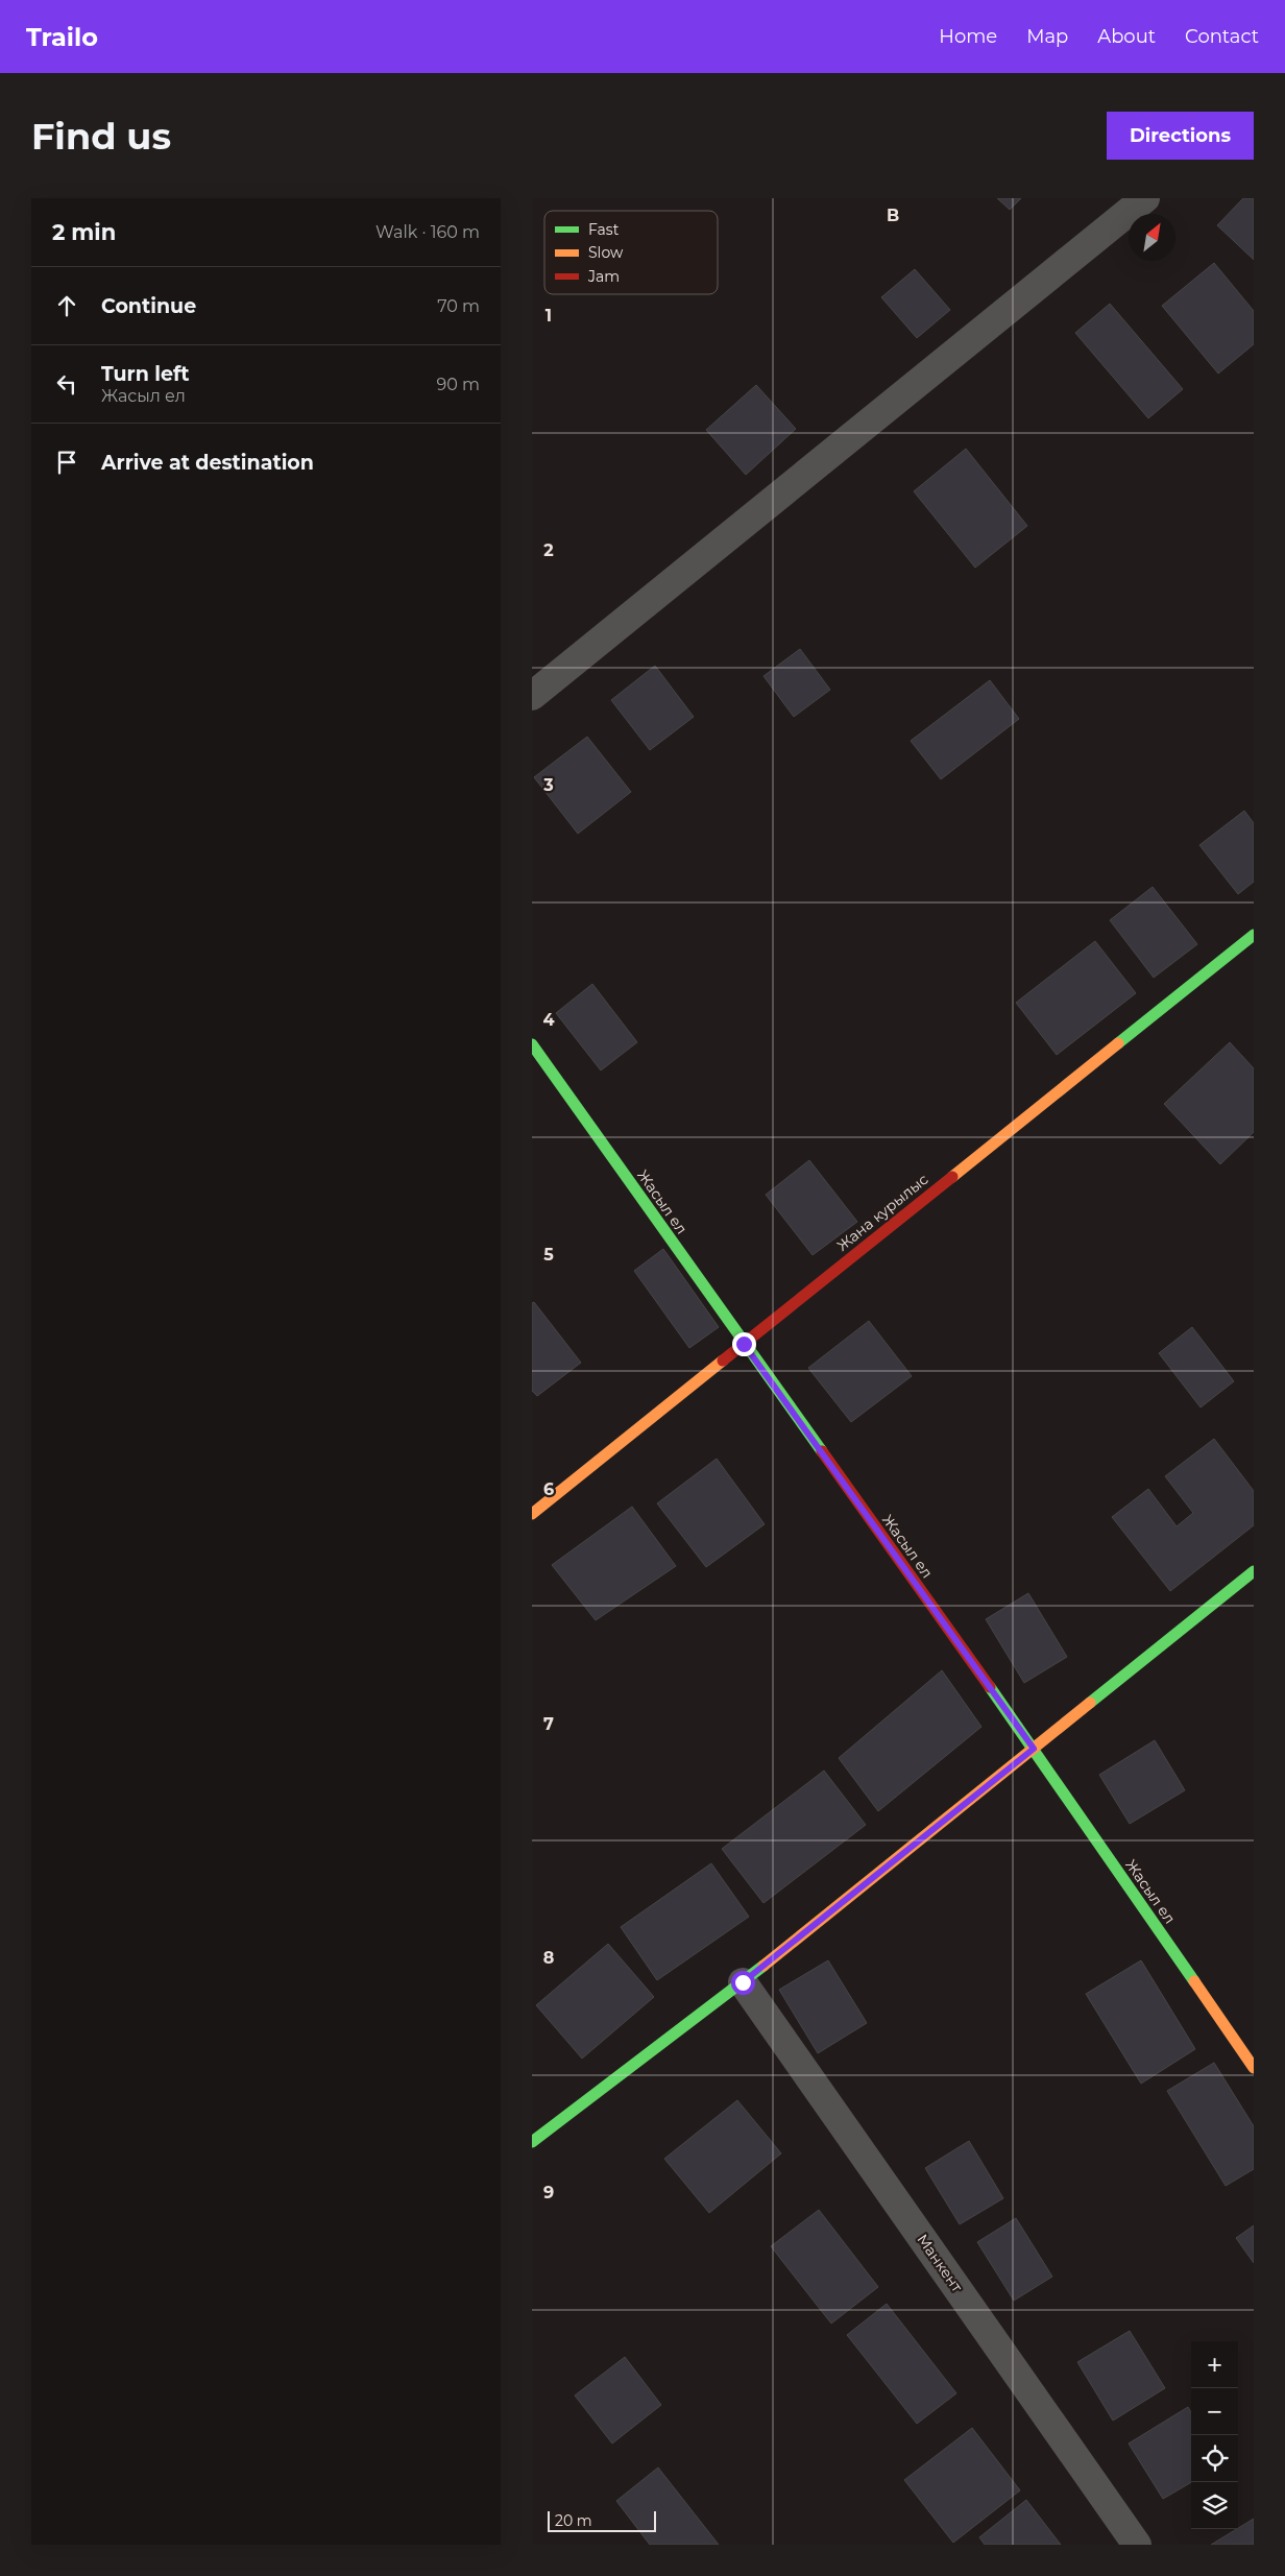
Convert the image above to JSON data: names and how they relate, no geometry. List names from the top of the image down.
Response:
{
  "streets": {
    "street": ["Жасыл ел", "Жана курылыс", "Манкент"]
  },
  "crossings": [
    ["Жасыл ел", "Жана курылыс"]
  ],
  "legend": ["Fast", "Slow", "Jam"],
  "scale_bar": "20 m",
  "north": "top right",
  "page": {
    "header": "Trailo",
    "nav": [
      "Home",
      "Map",
      "About",
      "Contact"
    ],
    "buttons": "Directions",
    "title": "Find us",
    "heading": ["2 min", "Walk · 160 m"],
    "list": [
      ["Continue", "70 m"],
      ["Turn left", "Жасыл ел", "90 m"],
      "Arrive at destination"
    ],
    "map_buttons": ["+", "−"],
    "scale": "20 m"
  },
  "grid": {
    "columns": ["B"],
    "rows": [
      "1",
      "2",
      "3",
      "4",
      "5",
      "6",
      "7",
      "8",
      "9"
    ]
  }
}
